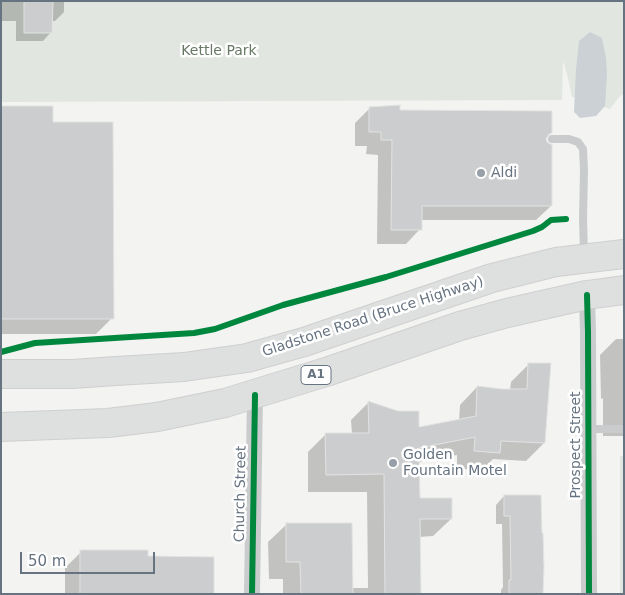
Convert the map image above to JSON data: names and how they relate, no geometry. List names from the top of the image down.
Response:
{
  "streets": {
    "highway": ["Gladstone Road (Bruce Highway)", "A1", "Prospect Street"],
    "street": ["Church Street"]
  },
  "crossings": [
    ["Gladstone Road (Bruce Highway)", "Prospect Street"],
    ["A1", "Prospect Street"],
    ["A1", "Church Street"]
  ],
  "parks": ["Kettle Park"],
  "places": ["Aldi", "Golden Fountain Motel"],
  "scale_bar": "50 m"
}
